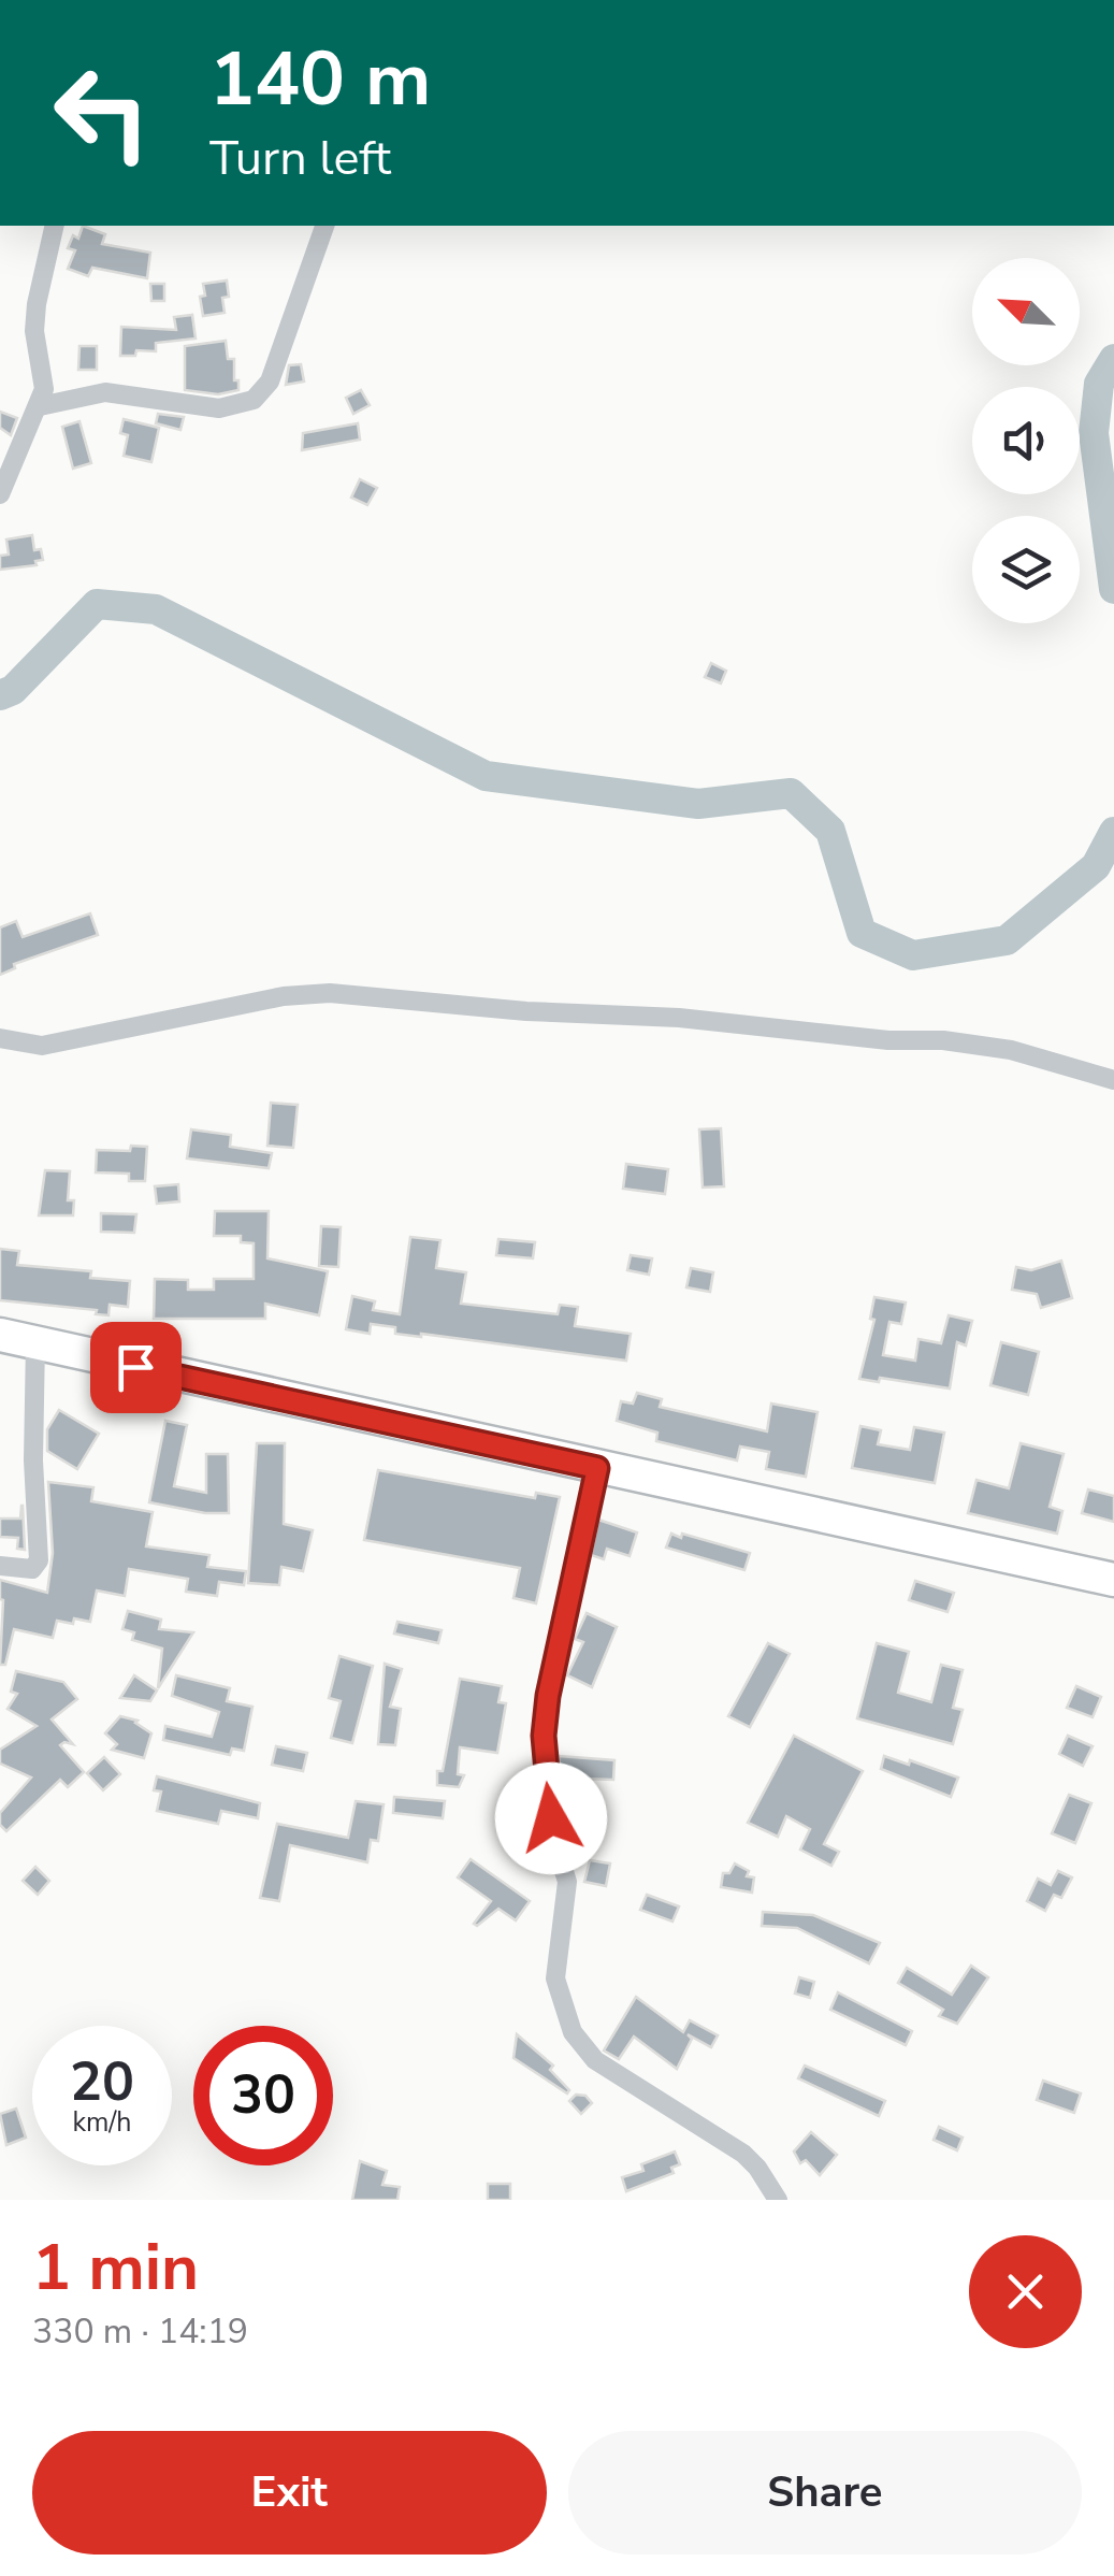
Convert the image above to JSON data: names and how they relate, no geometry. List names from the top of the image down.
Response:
{
  "north": "top left",
  "page": {
    "turn": ["140 m", "Turn left"],
    "speed": "20 km/h",
    "limit": "30",
    "heading": ["1 min", "330 m · 14:19"],
    "buttons": ["Exit", "Share"]
  }
}
